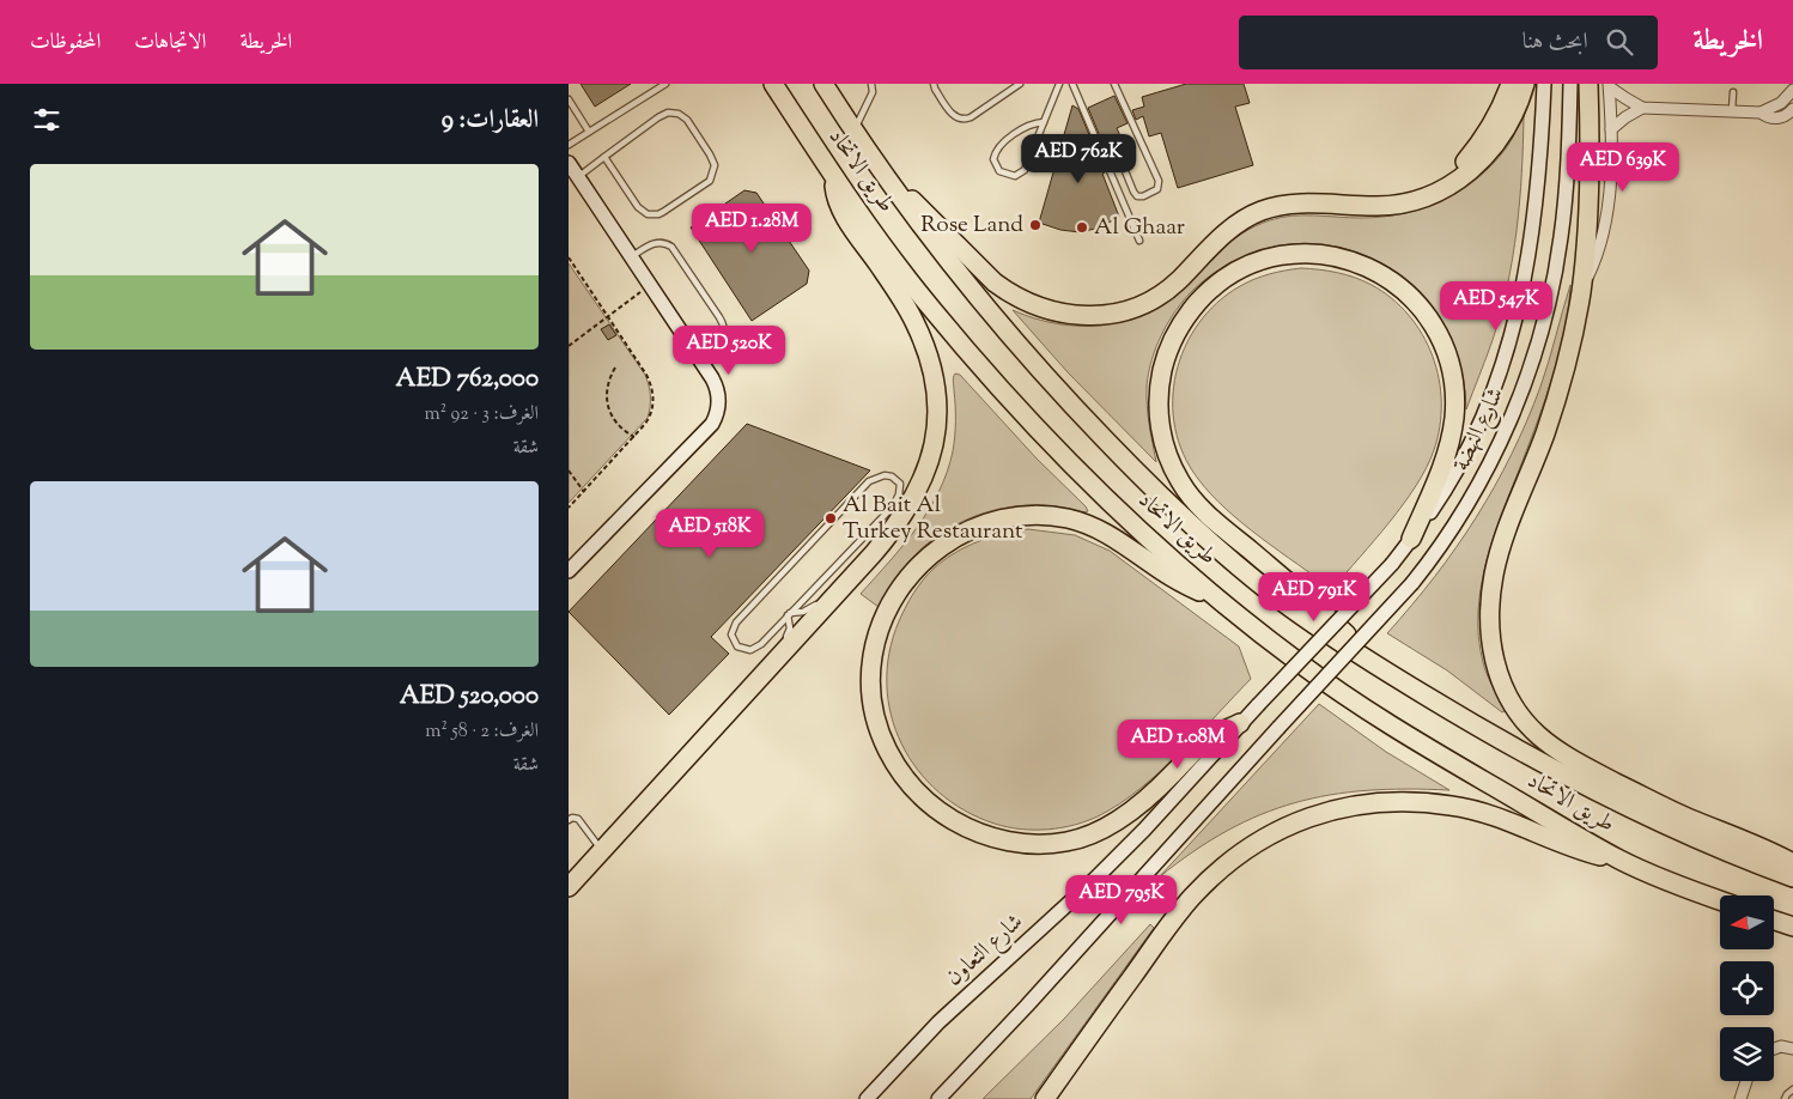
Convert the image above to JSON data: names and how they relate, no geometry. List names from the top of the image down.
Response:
{
  "streets": {
    "highway": ["طريق الاتحاد"],
    "main road": ["شارع النهضة", "شارع التعاون"]
  },
  "crossings": [
    ["شارع النهضة", "شارع التعاون"]
  ],
  "places": ["Rose Land", "Al Ghaar", "Al Bait Al Turkey Restaurant"],
  "north": "left",
  "page": {
    "header": "الخريطة",
    "search": "ابحث هنا",
    "nav": ["الخريطة", "الاتجاهات", "المحفوظات"],
    "heading": "العقارات: 9",
    "price": [
      "AED 762K",
      "AED 639K",
      "AED 1.28M",
      "AED 547K",
      "AED 520K",
      "AED 518K",
      "AED 791K",
      "AED 1.08M",
      "AED 795K"
    ],
    "list": [
      {
        "name": "AED 762,000",
        "note": "الغرف: 3 · 92 m² · شقة"
      },
      {
        "name": "AED 520,000",
        "note": "الغرف: 2 · 58 m² · شقة"
      }
    ]
  }
}
